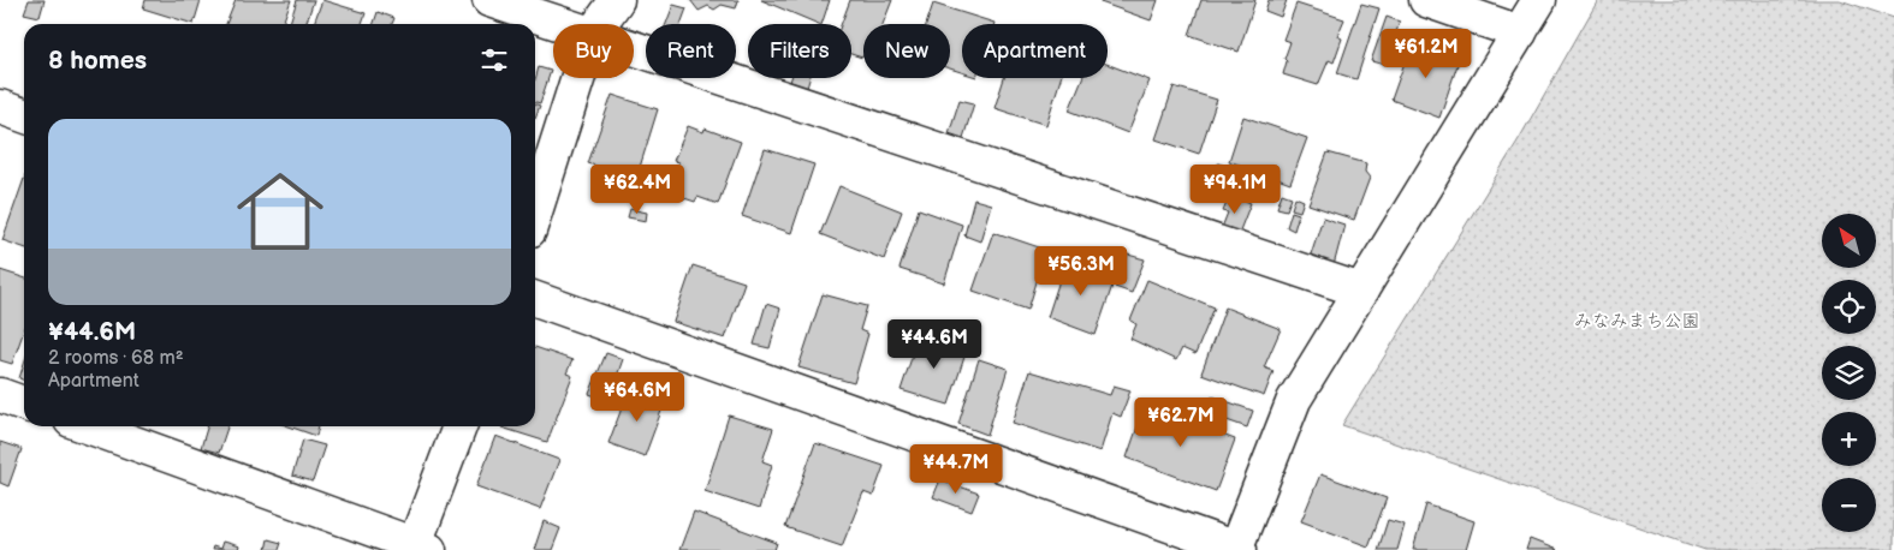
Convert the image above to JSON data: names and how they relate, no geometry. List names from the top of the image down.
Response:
{
  "parks": ["みなみまち公園"],
  "north": "top left",
  "page": {
    "chip": [
      "Buy",
      "Rent",
      "Filters",
      "New",
      "Apartment"
    ],
    "heading": "8 homes",
    "price": [
      "¥61.2M",
      "¥62.4M",
      "¥94.1M",
      "¥56.3M",
      "¥44.6M",
      "¥64.6M",
      "¥62.7M",
      "¥44.7M"
    ],
    "list": [
      {
        "name": "¥44.6M",
        "note": "2 rooms · 68 m² · Apartment"
      }
    ],
    "map_buttons": ["+", "−"]
  }
}
